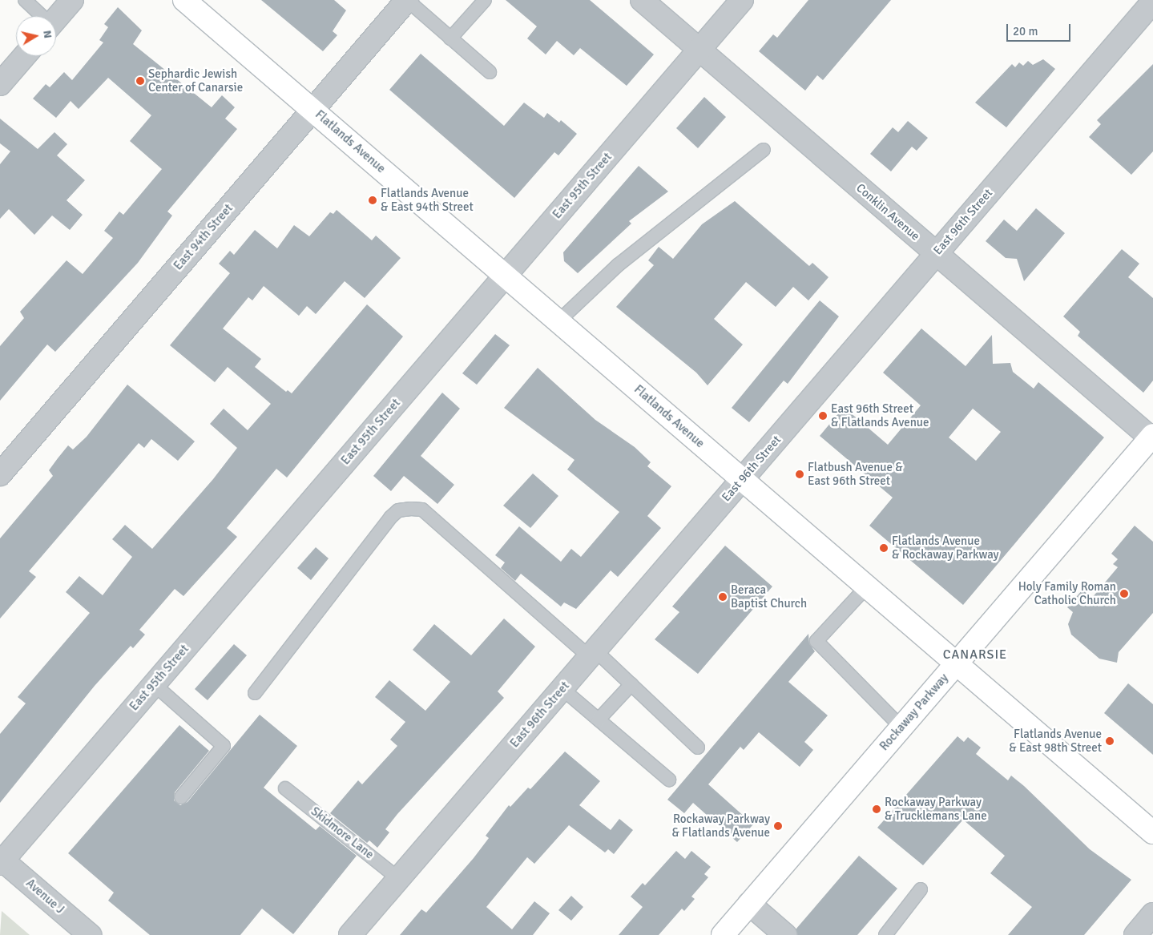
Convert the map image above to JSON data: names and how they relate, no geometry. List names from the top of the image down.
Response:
{
  "streets": {
    "main road": ["Flatlands Avenue", "Rockaway Parkway"],
    "street": [
      "East 95th Street",
      "Conklin Avenue",
      "East 96th Street",
      "East 94th Street",
      "Avenue J"
    ],
    "lane": ["Skidmore Lane"]
  },
  "crossings": [
    ["Flatlands Avenue", "East 95th Street"],
    ["Flatlands Avenue", "East 96th Street"],
    ["Flatlands Avenue", "East 94th Street"],
    ["Flatlands Avenue", "Rockaway Parkway"],
    ["East 95th Street", "Conklin Avenue"],
    ["East 95th Street", "Avenue J"],
    ["Conklin Avenue", "East 96th Street"],
    ["Conklin Avenue", "Rockaway Parkway"],
    ["East 96th Street", "Skidmore Lane"]
  ],
  "districts": ["CANARSIE"],
  "places": [
    "Sephardic Jewish Center of Canarsie",
    "Flatlands Avenue & East 94th Street",
    "East 96th Street & Flatlands Avenue",
    "Flatbush Avenue & East 96th Street",
    "Flatlands Avenue & Rockaway Parkway",
    "Holy Family Roman Catholic Church",
    "Beraca Baptist Church",
    "Flatlands Avenue & East 98th Street",
    "Rockaway Parkway & Trucklemans Lane",
    "Rockaway Parkway & Flatlands Avenue"
  ],
  "scale_bar": "20 m",
  "north": "right"
}
